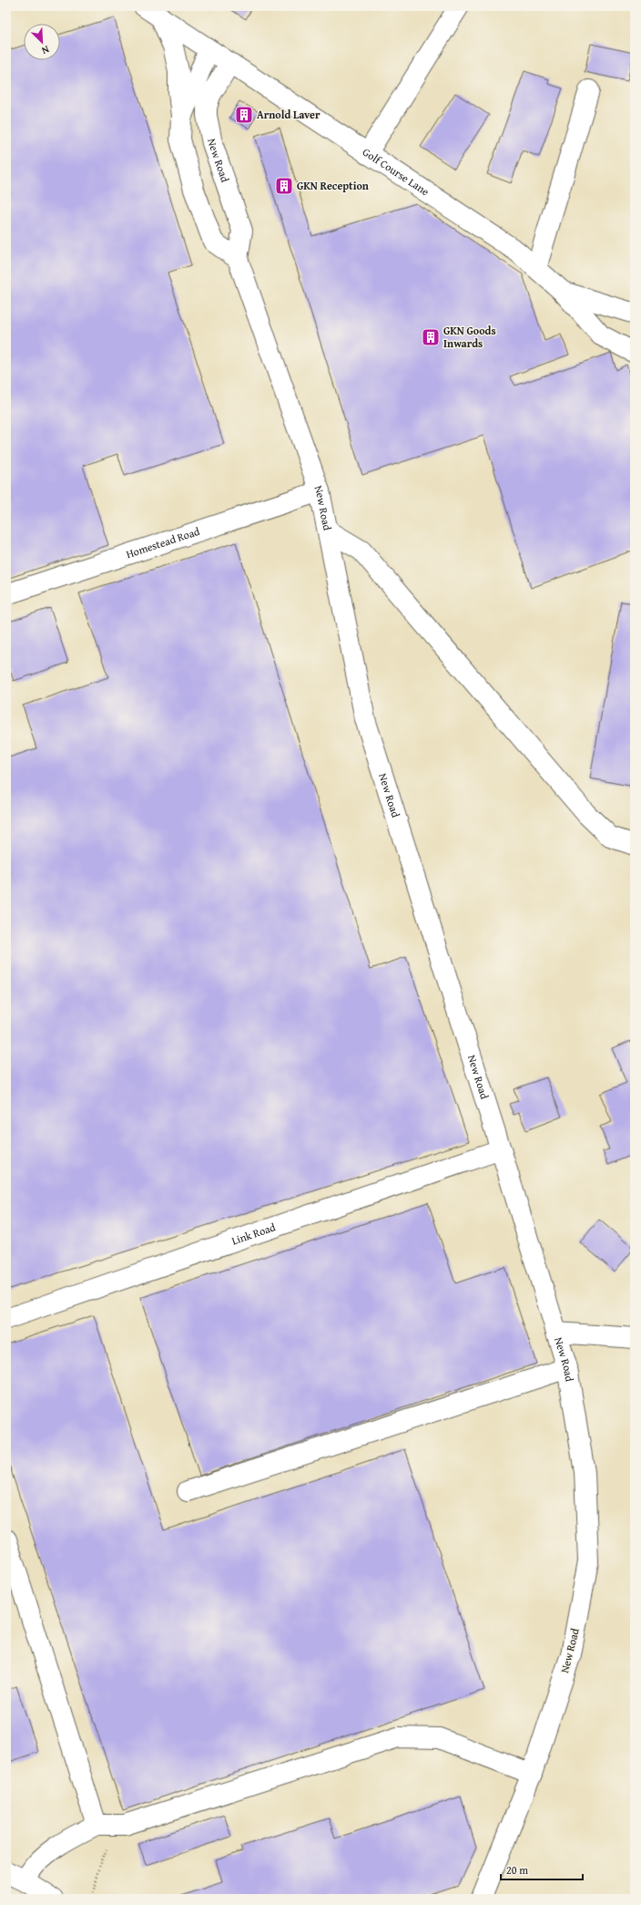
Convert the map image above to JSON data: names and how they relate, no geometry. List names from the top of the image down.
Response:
{
  "streets": {
    "street": [
      "New Road",
      "Golf Course Lane",
      "Homestead Road",
      "Link Road"
    ]
  },
  "crossings": [
    ["New Road", "Golf Course Lane"],
    ["New Road", "Homestead Road"],
    ["New Road", "Link Road"]
  ],
  "places": {
    "building": ["Arnold Laver", "GKN Reception", "GKN Goods Inwards"]
  },
  "scale_bar": "20 m",
  "north": "bottom right"
}
